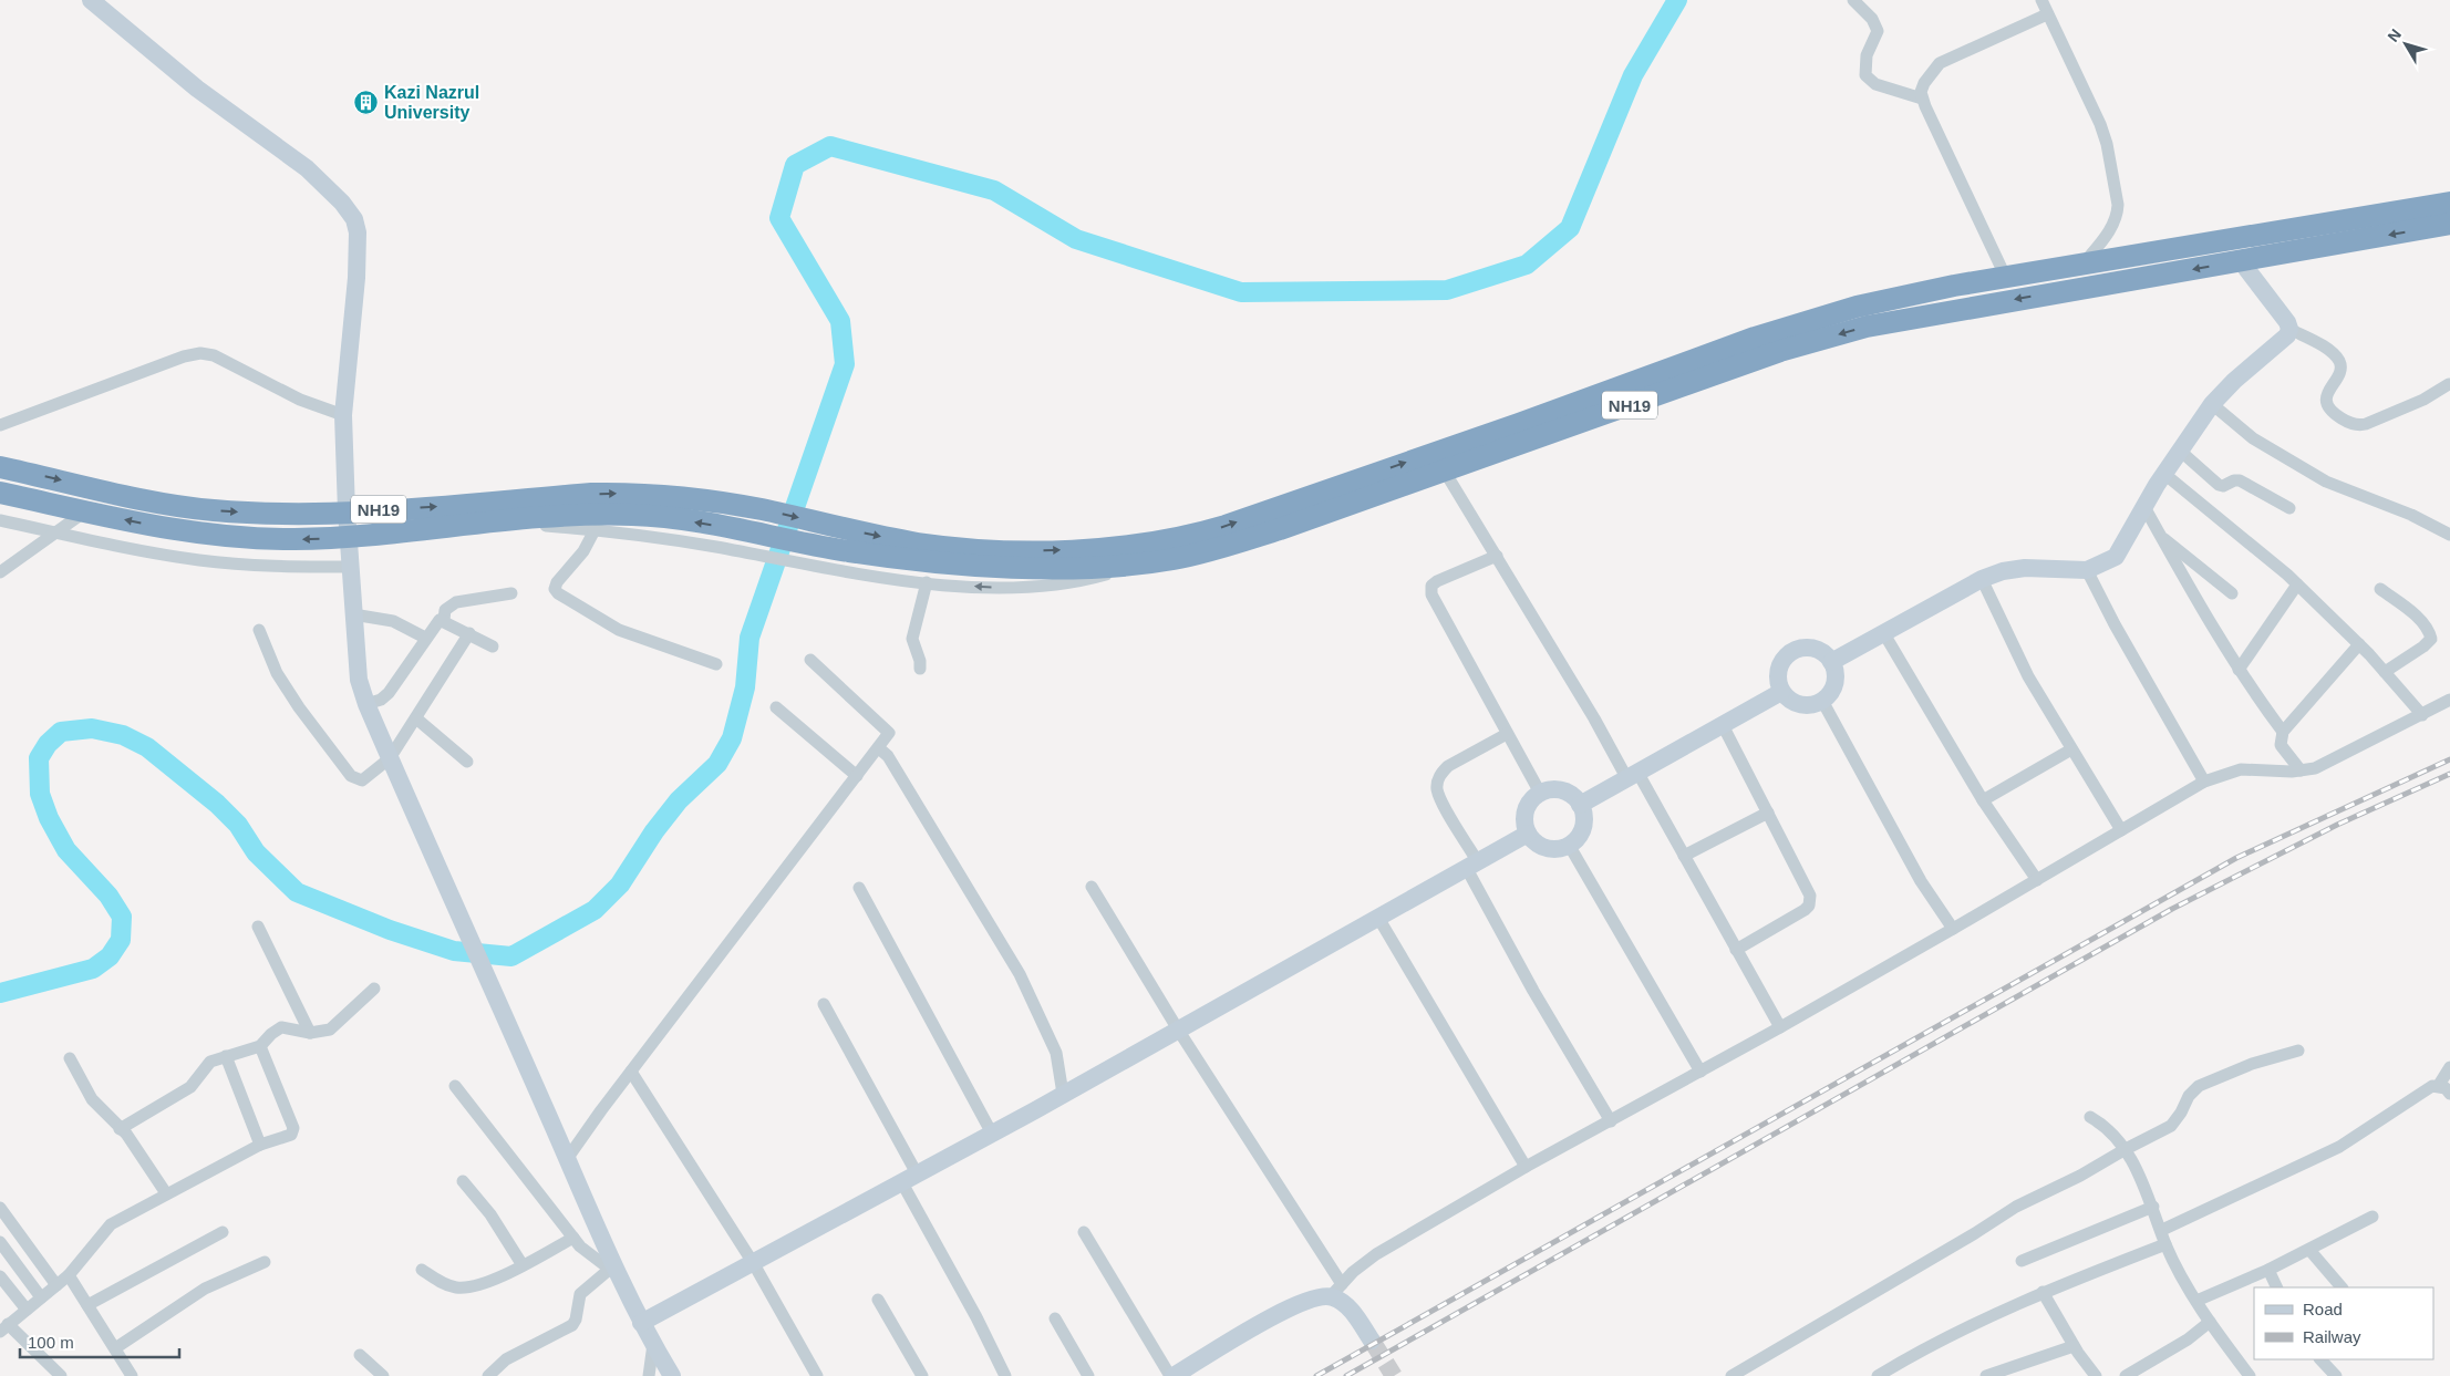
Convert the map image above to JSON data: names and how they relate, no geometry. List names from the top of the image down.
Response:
{
  "streets": {
    "highway": ["NH19"]
  },
  "places": {
    "building": ["Kazi Nazrul University"]
  },
  "legend": ["Road", "Railway"],
  "scale_bar": "100 m",
  "north": "top left"
}
